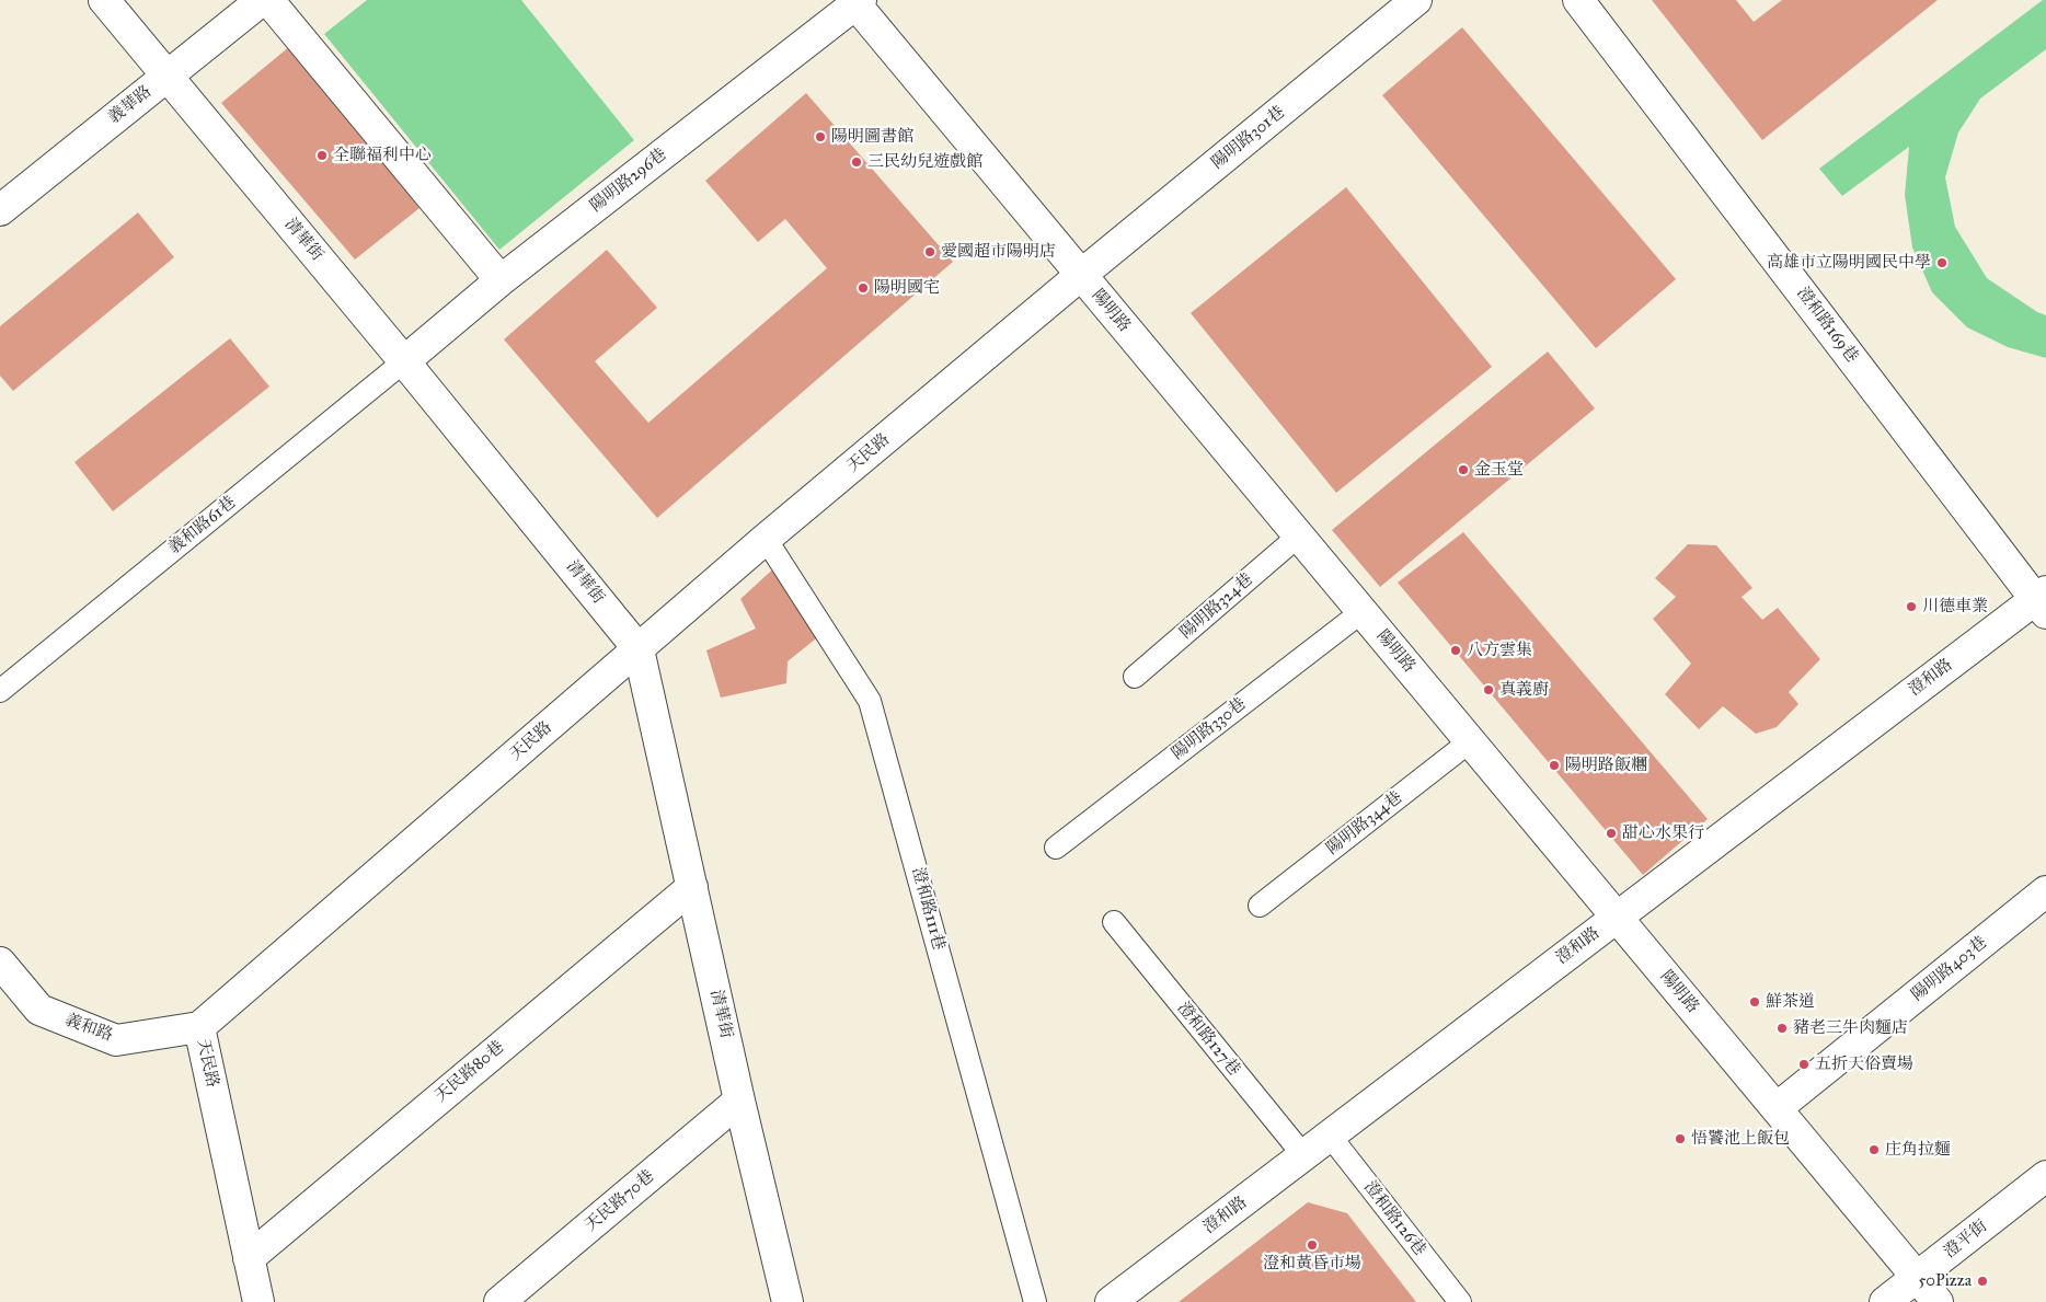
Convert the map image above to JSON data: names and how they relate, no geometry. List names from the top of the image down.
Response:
{
  "streets": {
    "street": [
      "義華路",
      "陽明路301巷",
      "陽明路296巷",
      "清華街",
      "陽明路",
      "澄和路169巷",
      "天民路",
      "澄和路",
      "陽明路403巷",
      "義和路",
      "天民路80巷",
      "天民路70巷",
      "澄平街"
    ],
    "lane": [
      "義和路61巷",
      "陽明路324巷",
      "陽明路330巷",
      "陽明路344巷",
      "澄和路111巷",
      "澄和路127巷",
      "澄和路126巷"
    ]
  },
  "crossings": [
    ["義華路", "清華街"],
    ["陽明路301巷", "陽明路"],
    ["陽明路301巷", "天民路"],
    ["陽明路296巷", "清華街"],
    ["陽明路296巷", "陽明路"],
    ["陽明路296巷", "義和路61巷"],
    ["清華街", "天民路"],
    ["清華街", "義和路61巷"],
    ["清華街", "天民路80巷"],
    ["清華街", "天民路70巷"],
    ["陽明路", "天民路"],
    ["陽明路", "陽明路324巷"],
    ["陽明路", "澄和路"],
    ["陽明路", "陽明路330巷"],
    ["陽明路", "陽明路344巷"],
    ["陽明路", "陽明路403巷"],
    ["陽明路", "澄平街"],
    ["澄和路169巷", "澄和路"],
    ["天民路", "澄和路111巷"],
    ["天民路", "義和路"],
    ["天民路", "天民路80巷"],
    ["澄和路", "澄和路127巷"],
    ["澄和路", "澄和路126巷"]
  ],
  "places": [
    "陽明圖書館",
    "全聯福利中心",
    "三民幼兒遊戲館",
    "愛國超市陽明店",
    "高雄市立陽明國民中學",
    "陽明國宅",
    "金玉堂",
    "川德車業",
    "八方雲集",
    "真義廚",
    "陽明路飯糰",
    "甜心水果行",
    "鮮茶道",
    "豬老三牛肉麵店",
    "五折天俗賣場",
    "悟饕池上飯包",
    "庄角拉麵",
    "澄和黃昏市場",
    "50Pizza"
  ]
}
